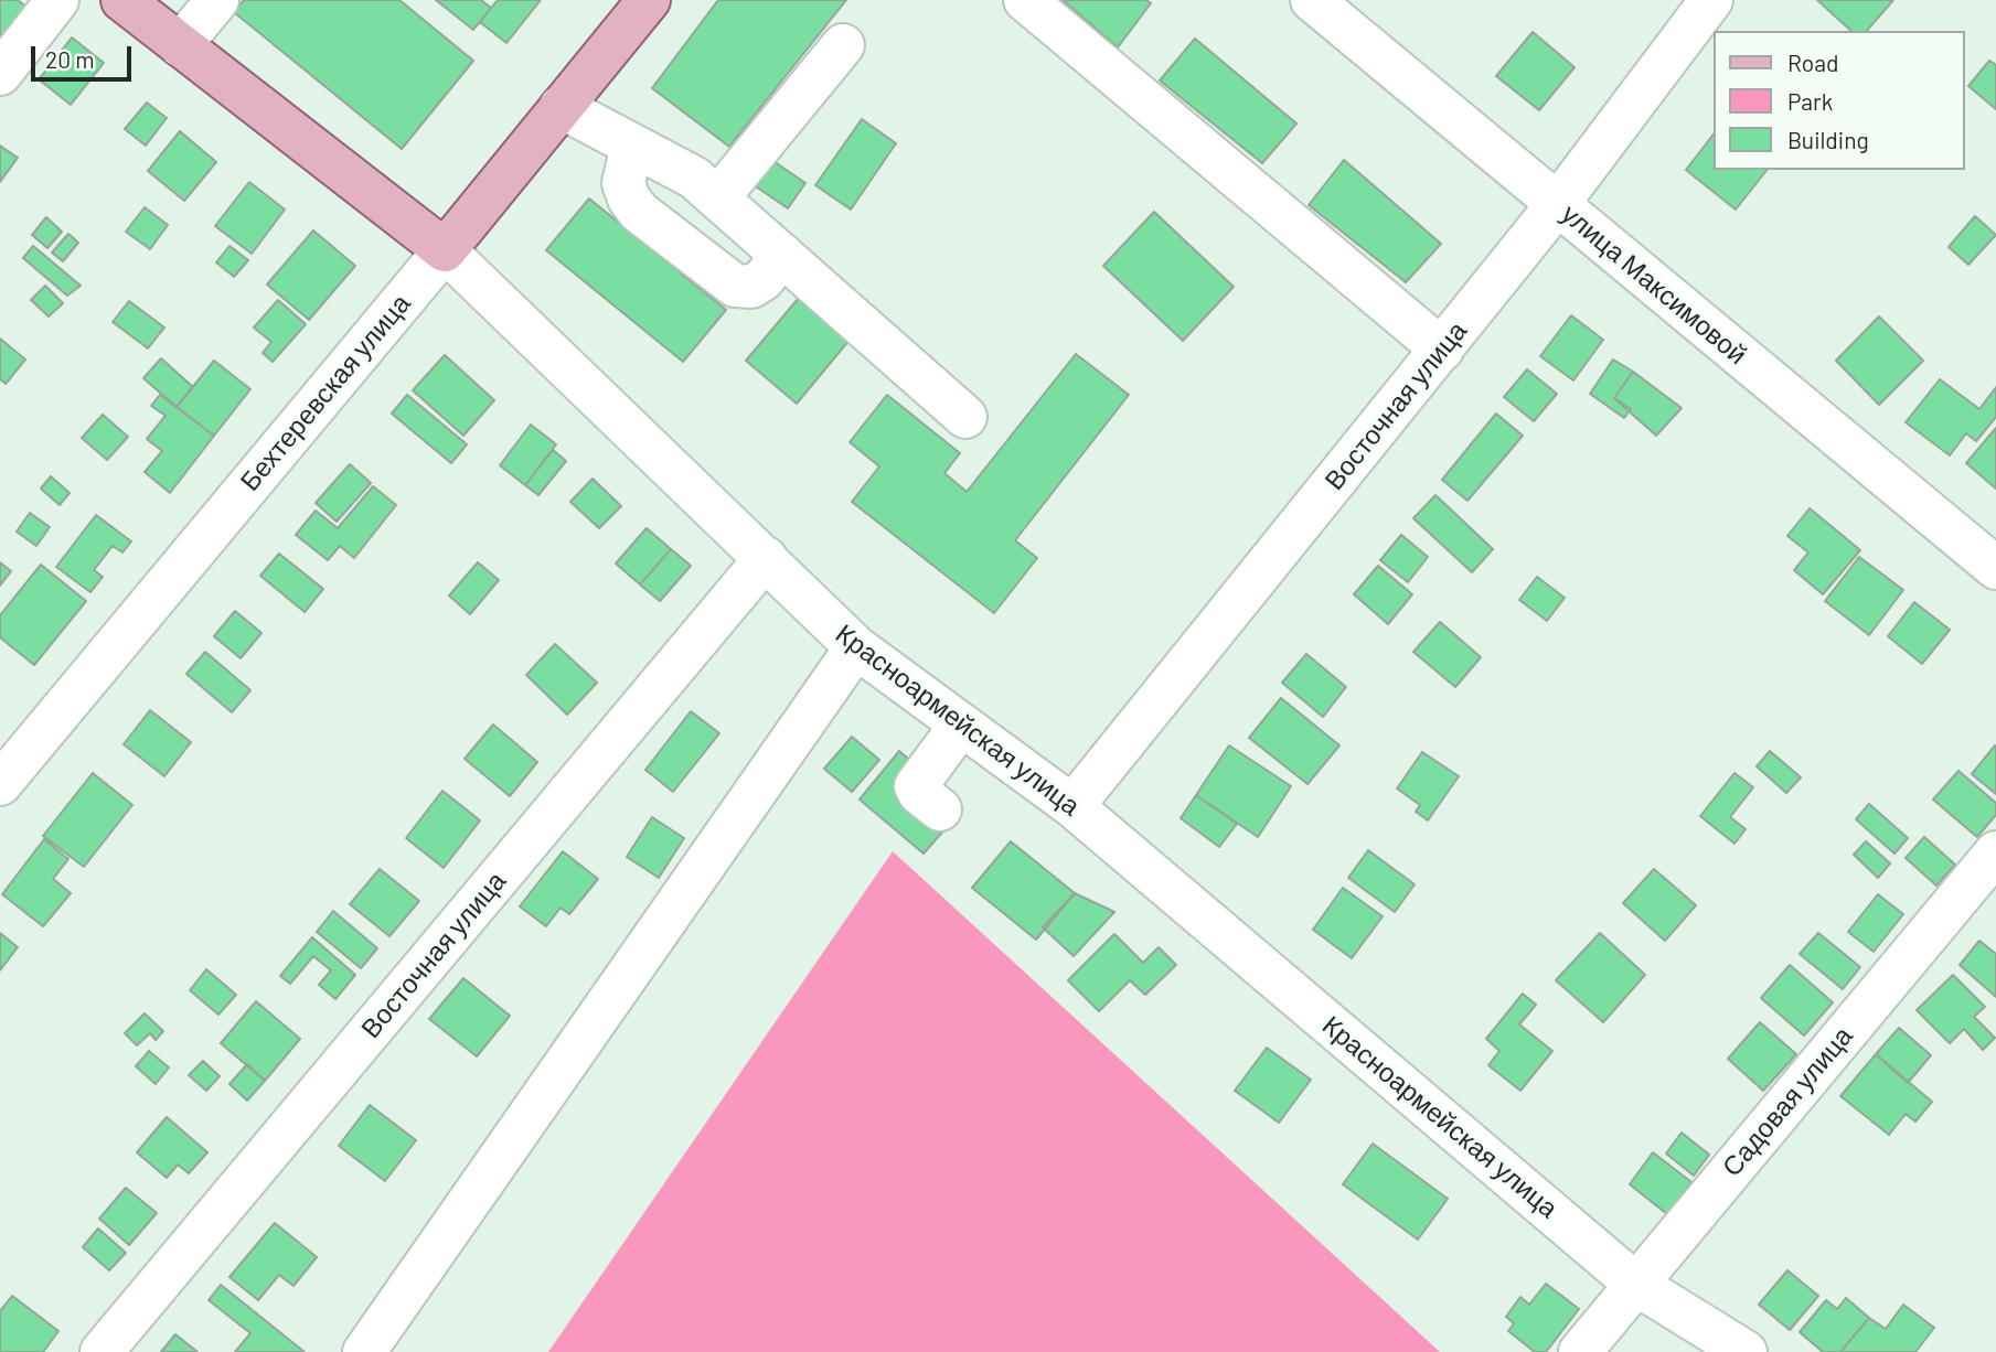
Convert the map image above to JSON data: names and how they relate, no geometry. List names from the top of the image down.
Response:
{
  "streets": {
    "main road": ["Бехтеревская улица", "Красноармейская улица"],
    "street": ["улица Максимовой", "Восточная улица", "Садовая улица"]
  },
  "crossings": [
    ["улица Максимовой", "Восточная улица"],
    ["Бехтеревская улица", "Красноармейская улица"],
    ["Восточная улица", "Красноармейская улица"],
    ["Красноармейская улица", "Садовая улица"]
  ],
  "legend": ["Road", "Park", "Building"],
  "scale_bar": "20 m"
}
